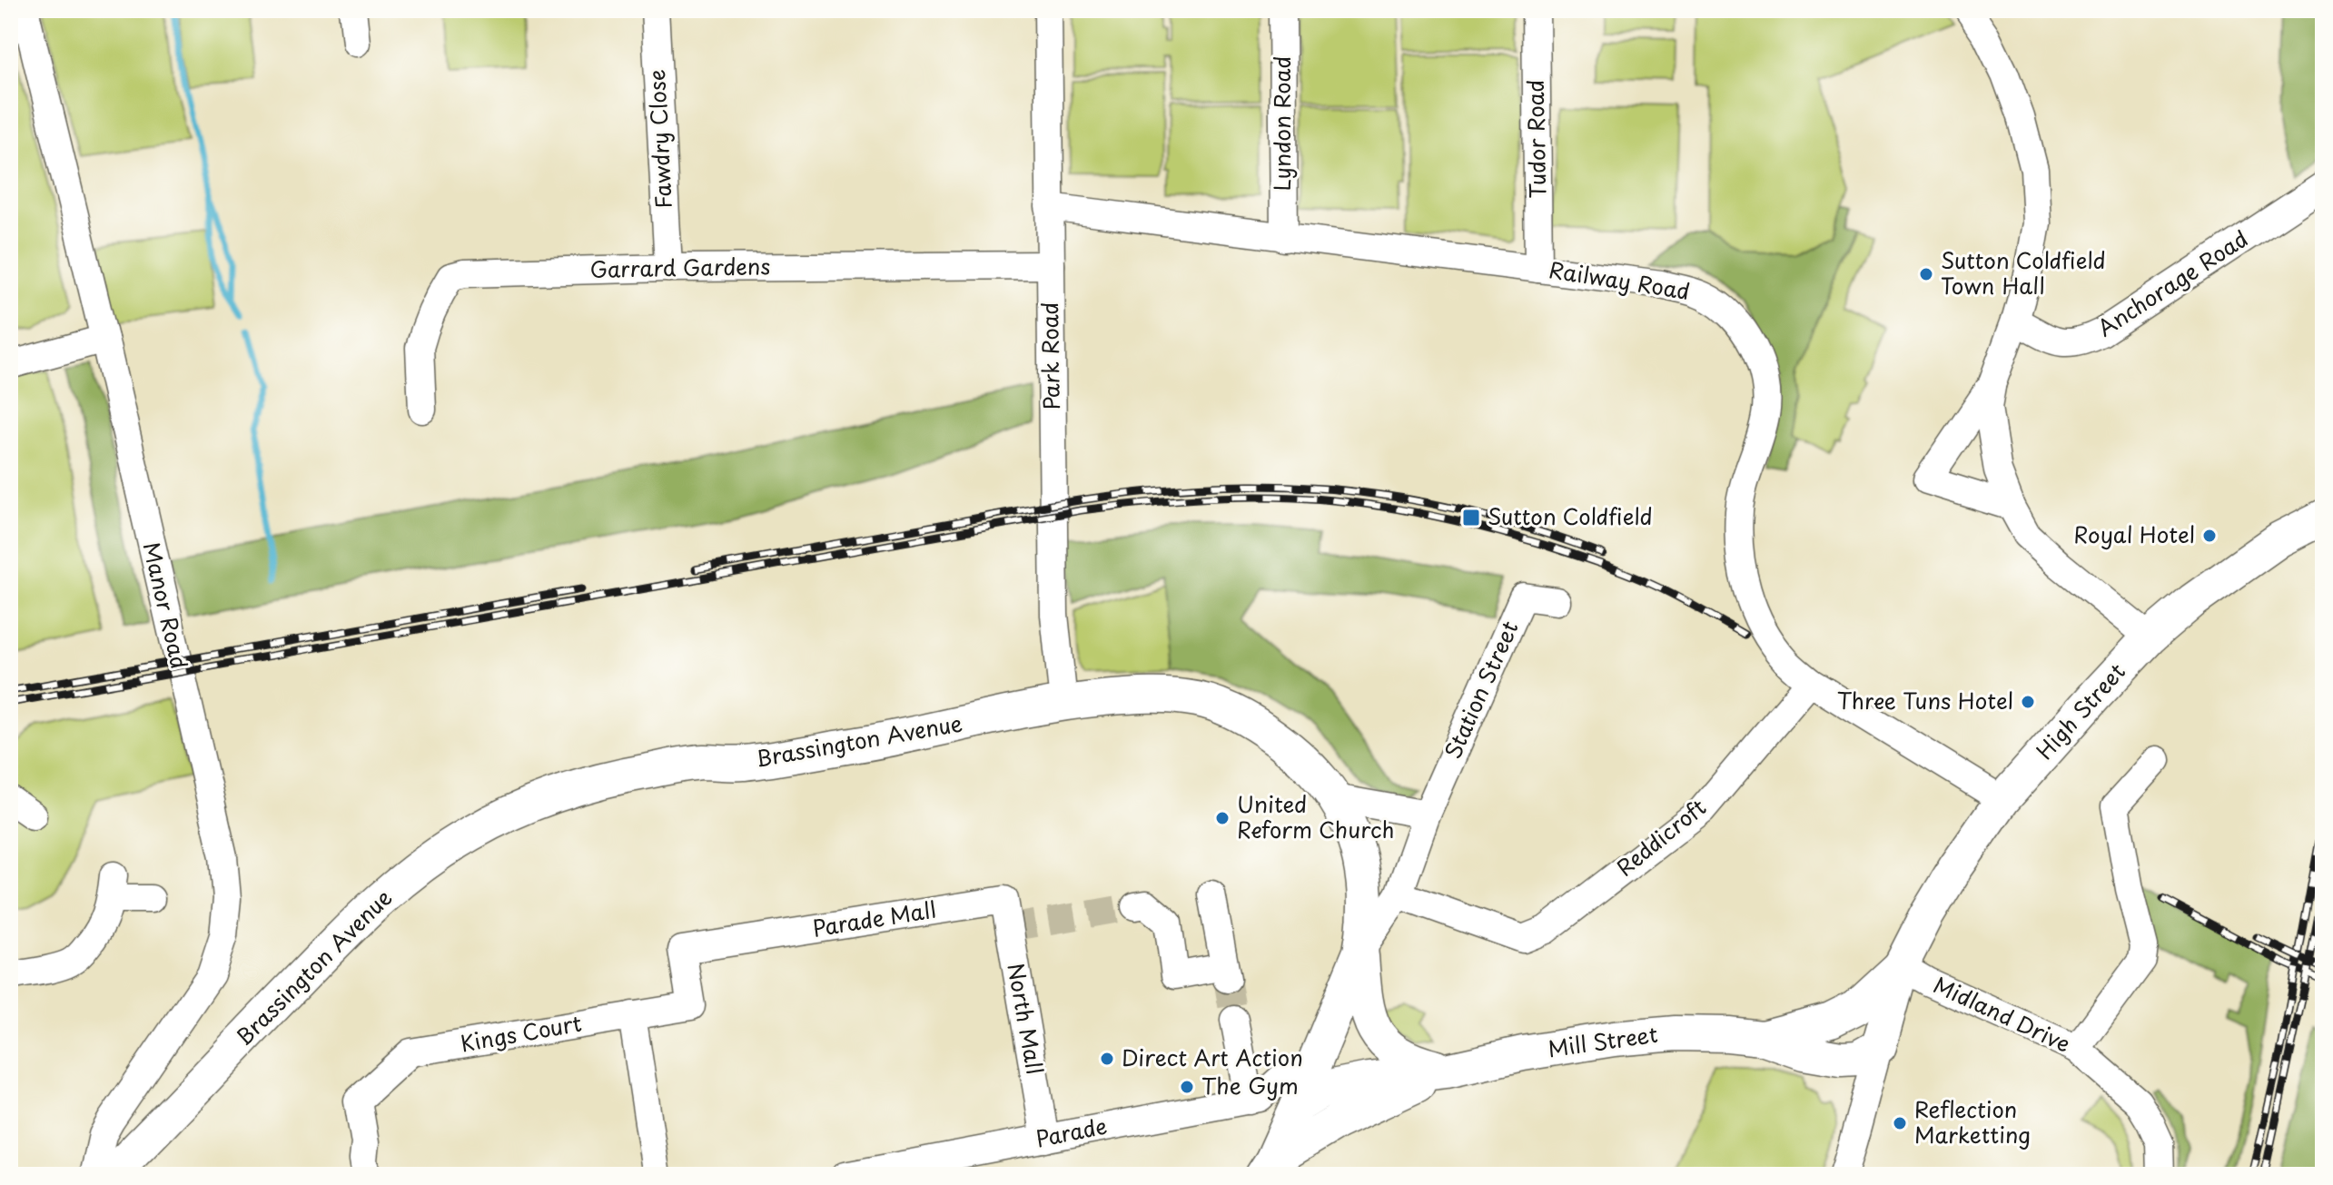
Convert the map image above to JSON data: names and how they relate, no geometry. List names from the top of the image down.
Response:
{
  "streets": {
    "main road": ["High Street", "Brassington Avenue", "Mill Street"],
    "street": [
      "Lyndon Road",
      "Fawdry Close",
      "Tudor Road",
      "Garrard Gardens",
      "Railway Road",
      "Anchorage Road",
      "Park Road",
      "Manor Road",
      "Station Street",
      "Reddicroft",
      "Parade Mall",
      "Midland Drive",
      "North Mall",
      "Kings Court",
      "Parade"
    ]
  },
  "crossings": [
    ["Lyndon Road", "Railway Road"],
    ["Fawdry Close", "Garrard Gardens"],
    ["Tudor Road", "Railway Road"],
    ["Garrard Gardens", "Park Road"],
    ["Railway Road", "Park Road"],
    ["Railway Road", "High Street"],
    ["Railway Road", "Reddicroft"],
    ["Park Road", "Brassington Avenue"],
    ["Station Street", "Brassington Avenue"],
    ["Station Street", "Reddicroft"],
    ["Station Street", "Mill Street"],
    ["High Street", "Midland Drive"],
    ["High Street", "Mill Street"],
    ["Brassington Avenue", "Mill Street"],
    ["Parade Mall", "North Mall"],
    ["Parade Mall", "Kings Court"],
    ["North Mall", "Parade"]
  ],
  "places": {
    "other": [
      "Sutton Coldfield Town Hall",
      "Royal Hotel",
      "Three Tuns Hotel",
      "United Reform Church",
      "Direct Art Action",
      "The Gym",
      "Reflection Marketting"
    ],
    "transit": ["Sutton Coldfield"]
  }
}
